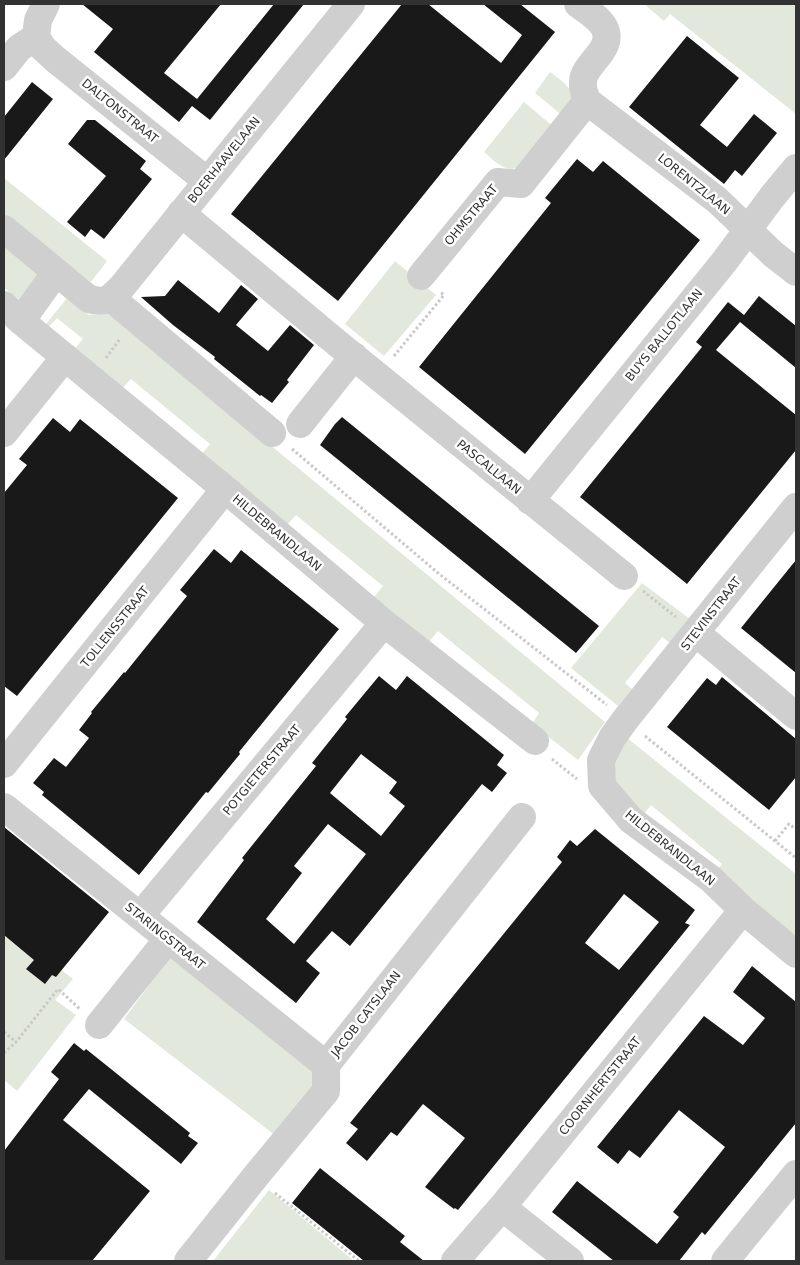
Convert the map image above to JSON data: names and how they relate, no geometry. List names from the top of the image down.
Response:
{
  "streets": {
    "street": [
      "DALTONSTRAAT",
      "BOERHAAVELAAN",
      "LORENTZLAAN",
      "OHMSTRAAT",
      "BUYS BALLOTLAAN",
      "PASCALLAAN",
      "HILDEBRANDLAAN",
      "STEVINSTRAAT",
      "TOLLENSSTRAAT",
      "POTGIETERSTRAAT",
      "STARINGSTRAAT",
      "JACOB CATSLAAN",
      "COORNHERTSTRAAT"
    ]
  },
  "crossings": [
    ["DALTONSTRAAT", "BOERHAAVELAAN"],
    ["BOERHAAVELAAN", "PASCALLAAN"],
    ["LORENTZLAAN", "OHMSTRAAT"],
    ["LORENTZLAAN", "BUYS BALLOTLAAN"],
    ["BUYS BALLOTLAAN", "PASCALLAAN"],
    ["HILDEBRANDLAAN", "STEVINSTRAAT"],
    ["HILDEBRANDLAAN", "TOLLENSSTRAAT"],
    ["HILDEBRANDLAAN", "POTGIETERSTRAAT"],
    ["HILDEBRANDLAAN", "COORNHERTSTRAAT"],
    ["POTGIETERSTRAAT", "STARINGSTRAAT"],
    ["STARINGSTRAAT", "JACOB CATSLAAN"]
  ]
}
